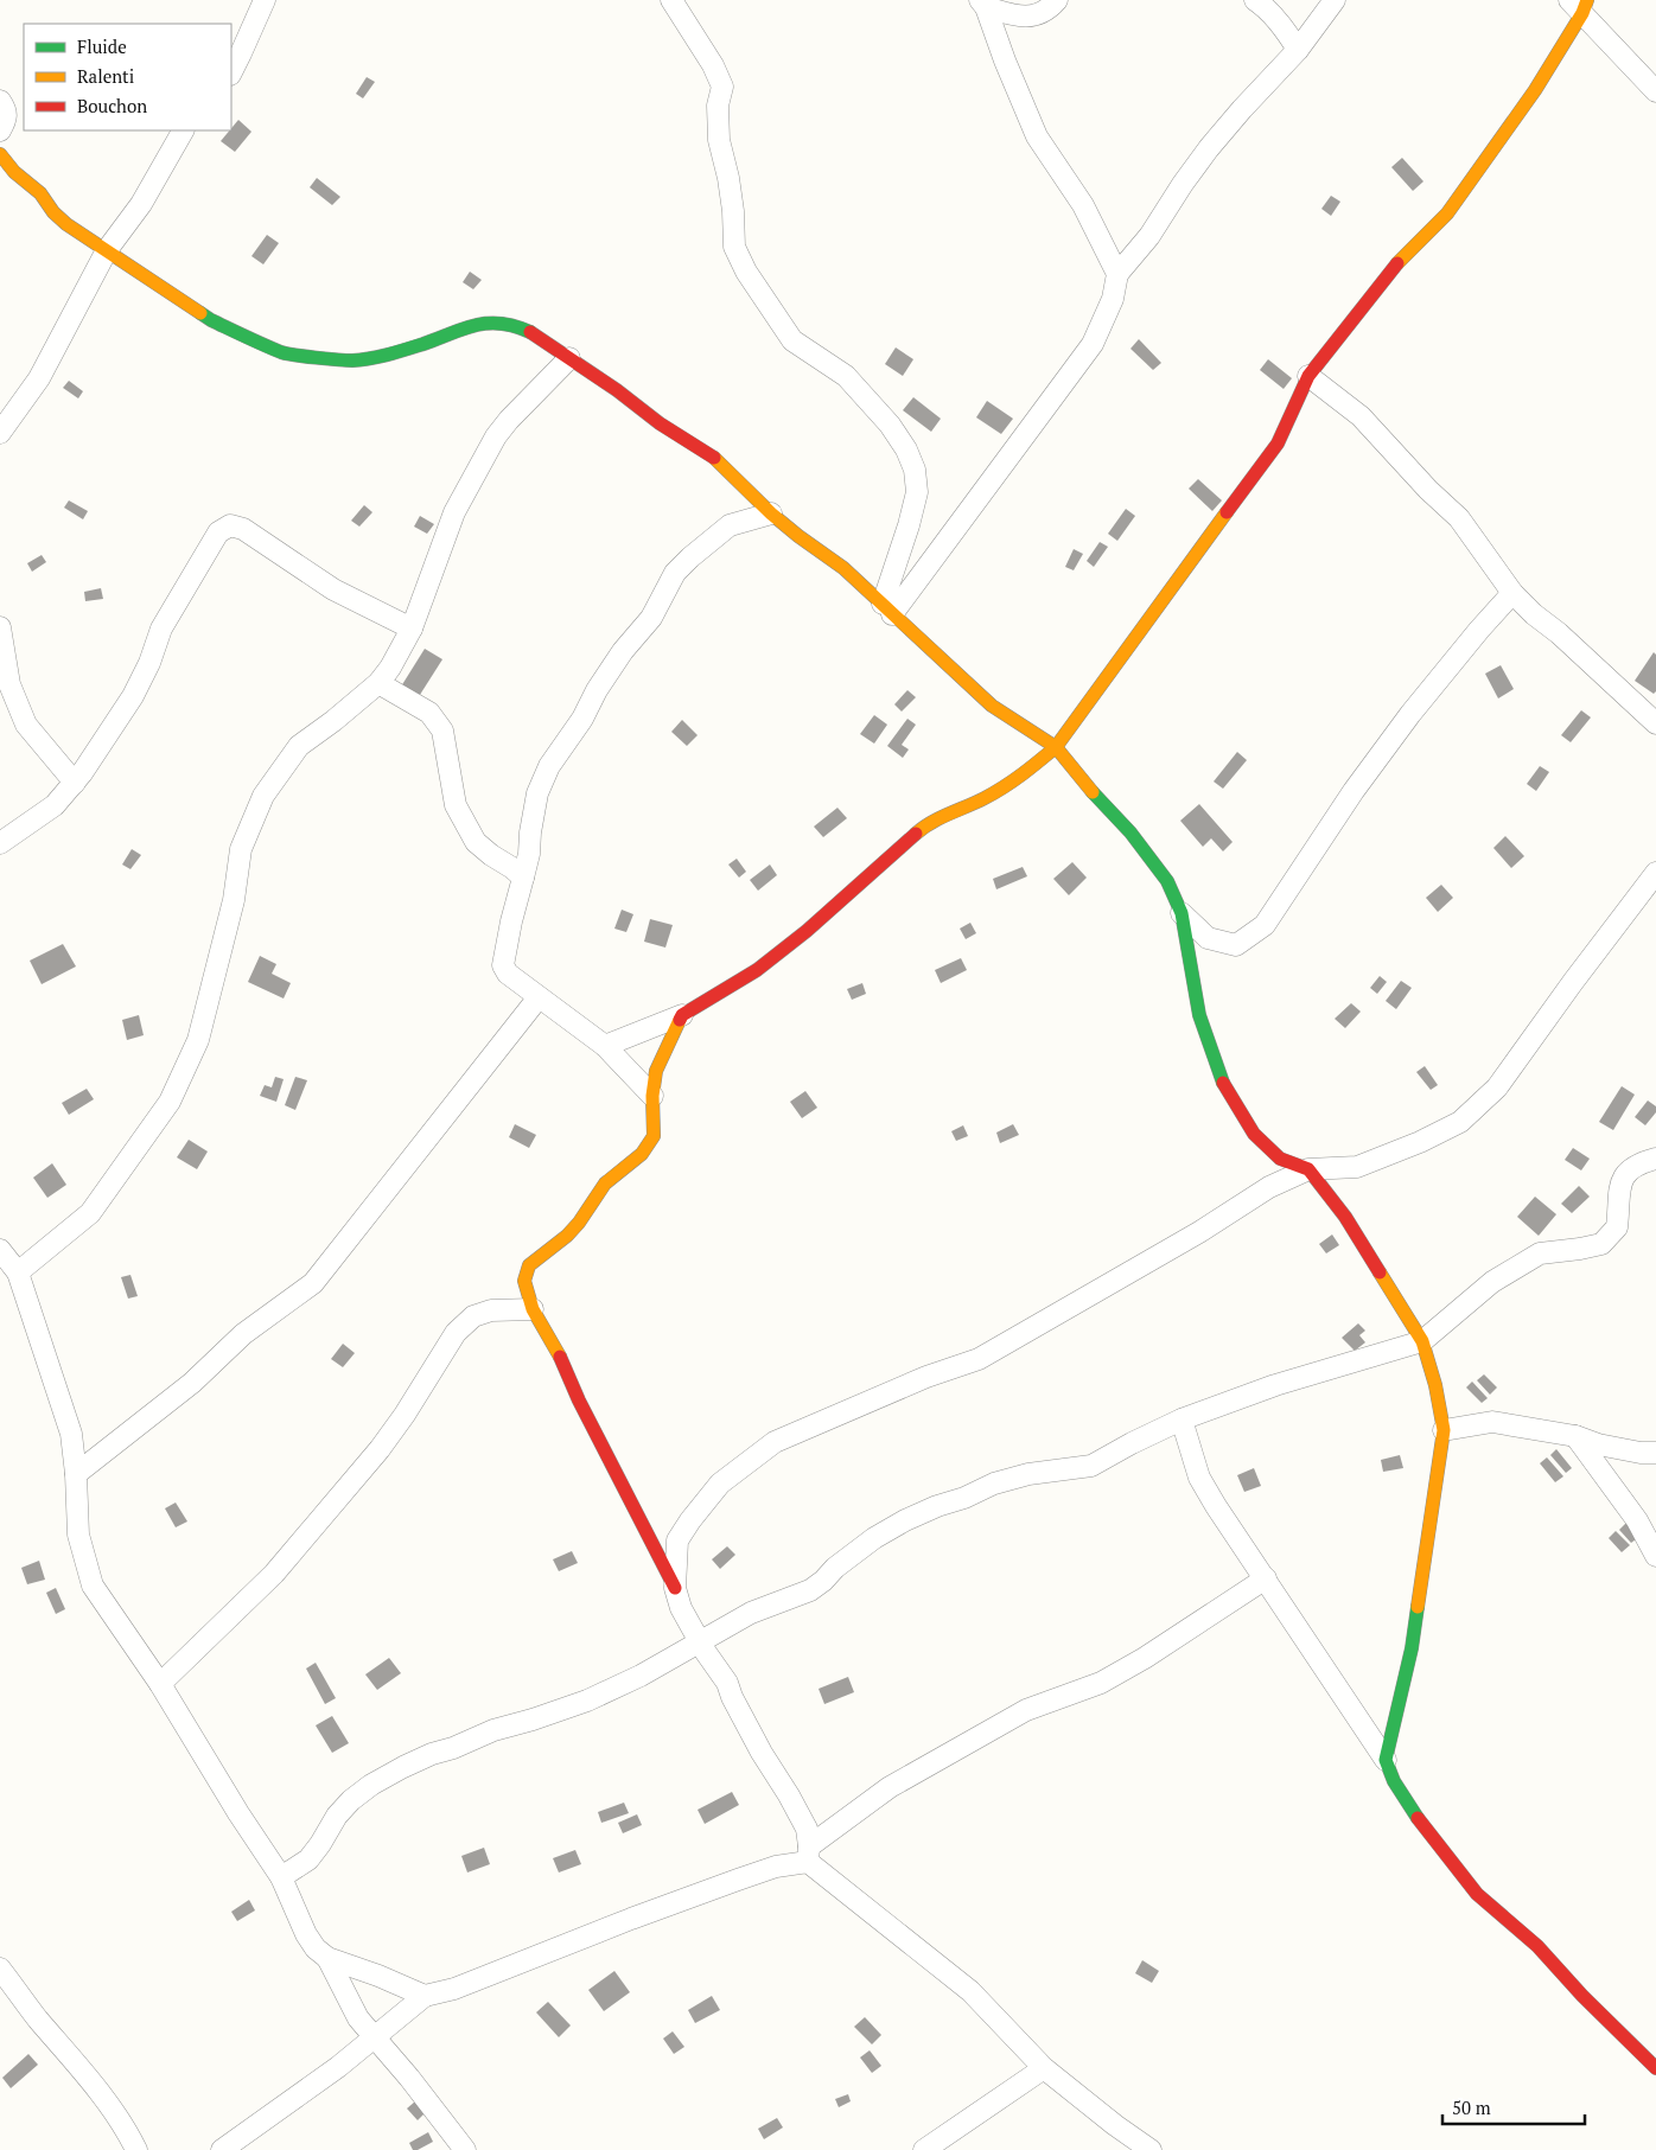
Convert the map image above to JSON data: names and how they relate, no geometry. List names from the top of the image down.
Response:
{
  "legend": ["Fluide", "Ralenti", "Bouchon"],
  "scale_bar": "50 m"
}
